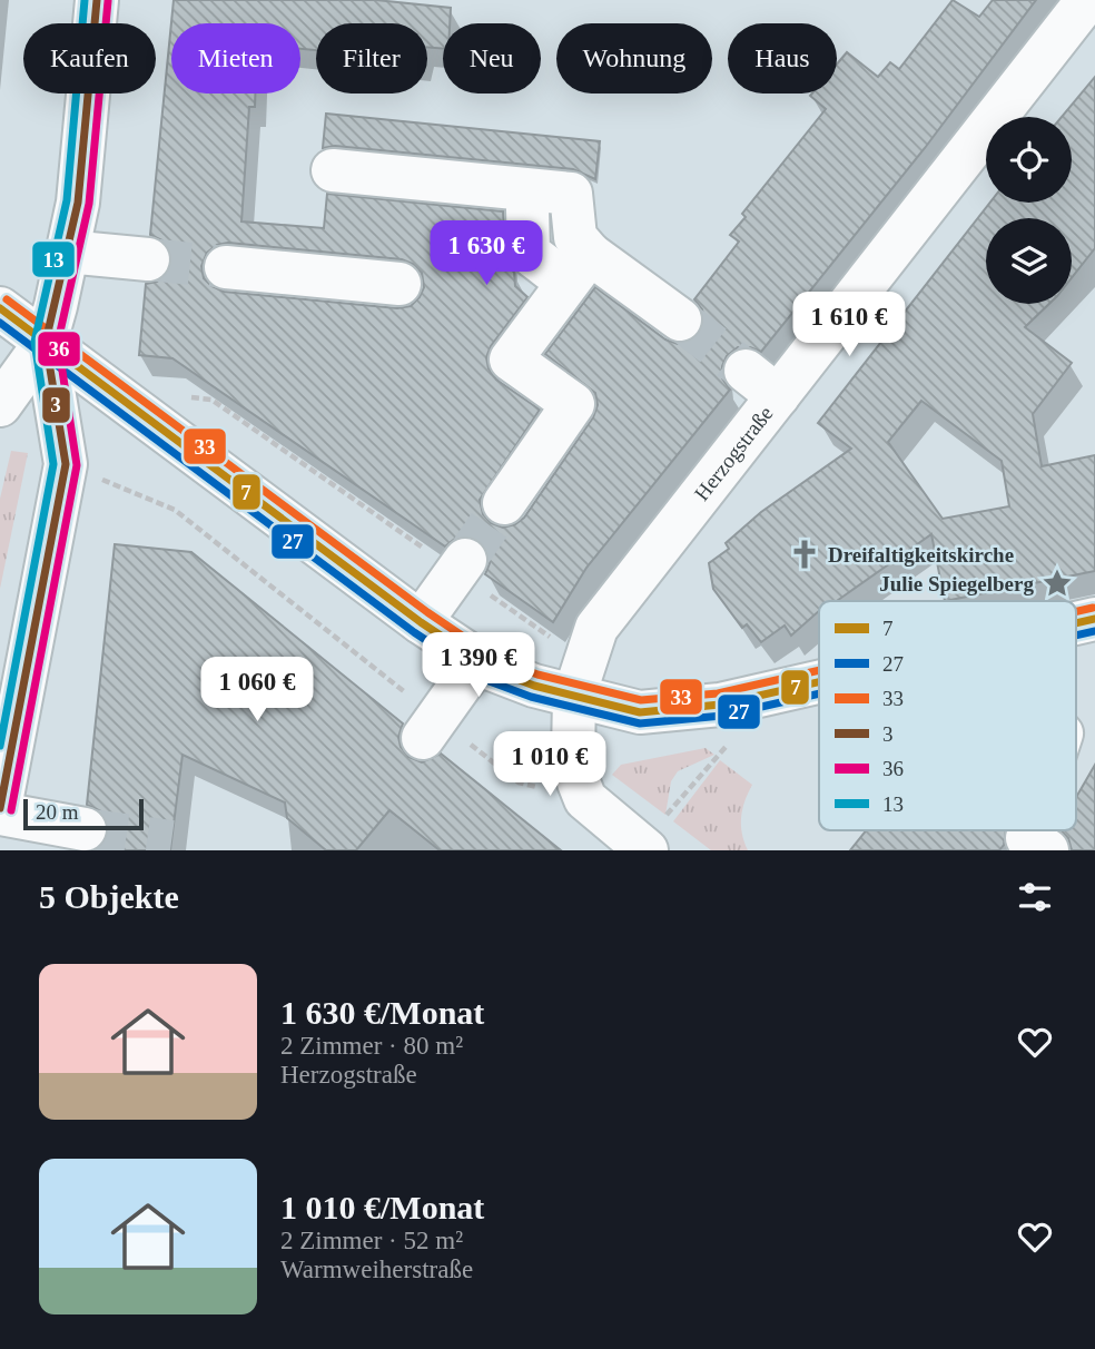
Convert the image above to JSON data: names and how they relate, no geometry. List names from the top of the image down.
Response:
{
  "streets": {
    "street": ["Herzogstraße"]
  },
  "places": {
    "church": ["Dreifaltigkeitskirche"],
    "place": ["Julie Spiegelberg"]
  },
  "lines": [
    "transit line 3",
    "transit line 13",
    "transit line 36",
    "transit line 33",
    "transit line 7",
    "transit line 27"
  ],
  "legend": [
    "7",
    "27",
    "33",
    "3",
    "36",
    "13"
  ],
  "scale_bar": "20 m",
  "page": {
    "chip": [
      "Kaufen",
      "Mieten",
      "Filter",
      "Neu",
      "Wohnung",
      "Haus"
    ],
    "price": [
      "1 630 €",
      "1 610 €",
      "1 390 €",
      "1 060 €",
      "1 010 €"
    ],
    "scale": "20 m",
    "heading": "5 Objekte",
    "list": [
      {
        "name": "1 630 €/Monat",
        "note": "2 Zimmer · 80 m² · Herzogstraße"
      },
      {
        "name": "1 010 €/Monat",
        "note": "2 Zimmer · 52 m² · Warmweiherstraße"
      }
    ]
  }
}
